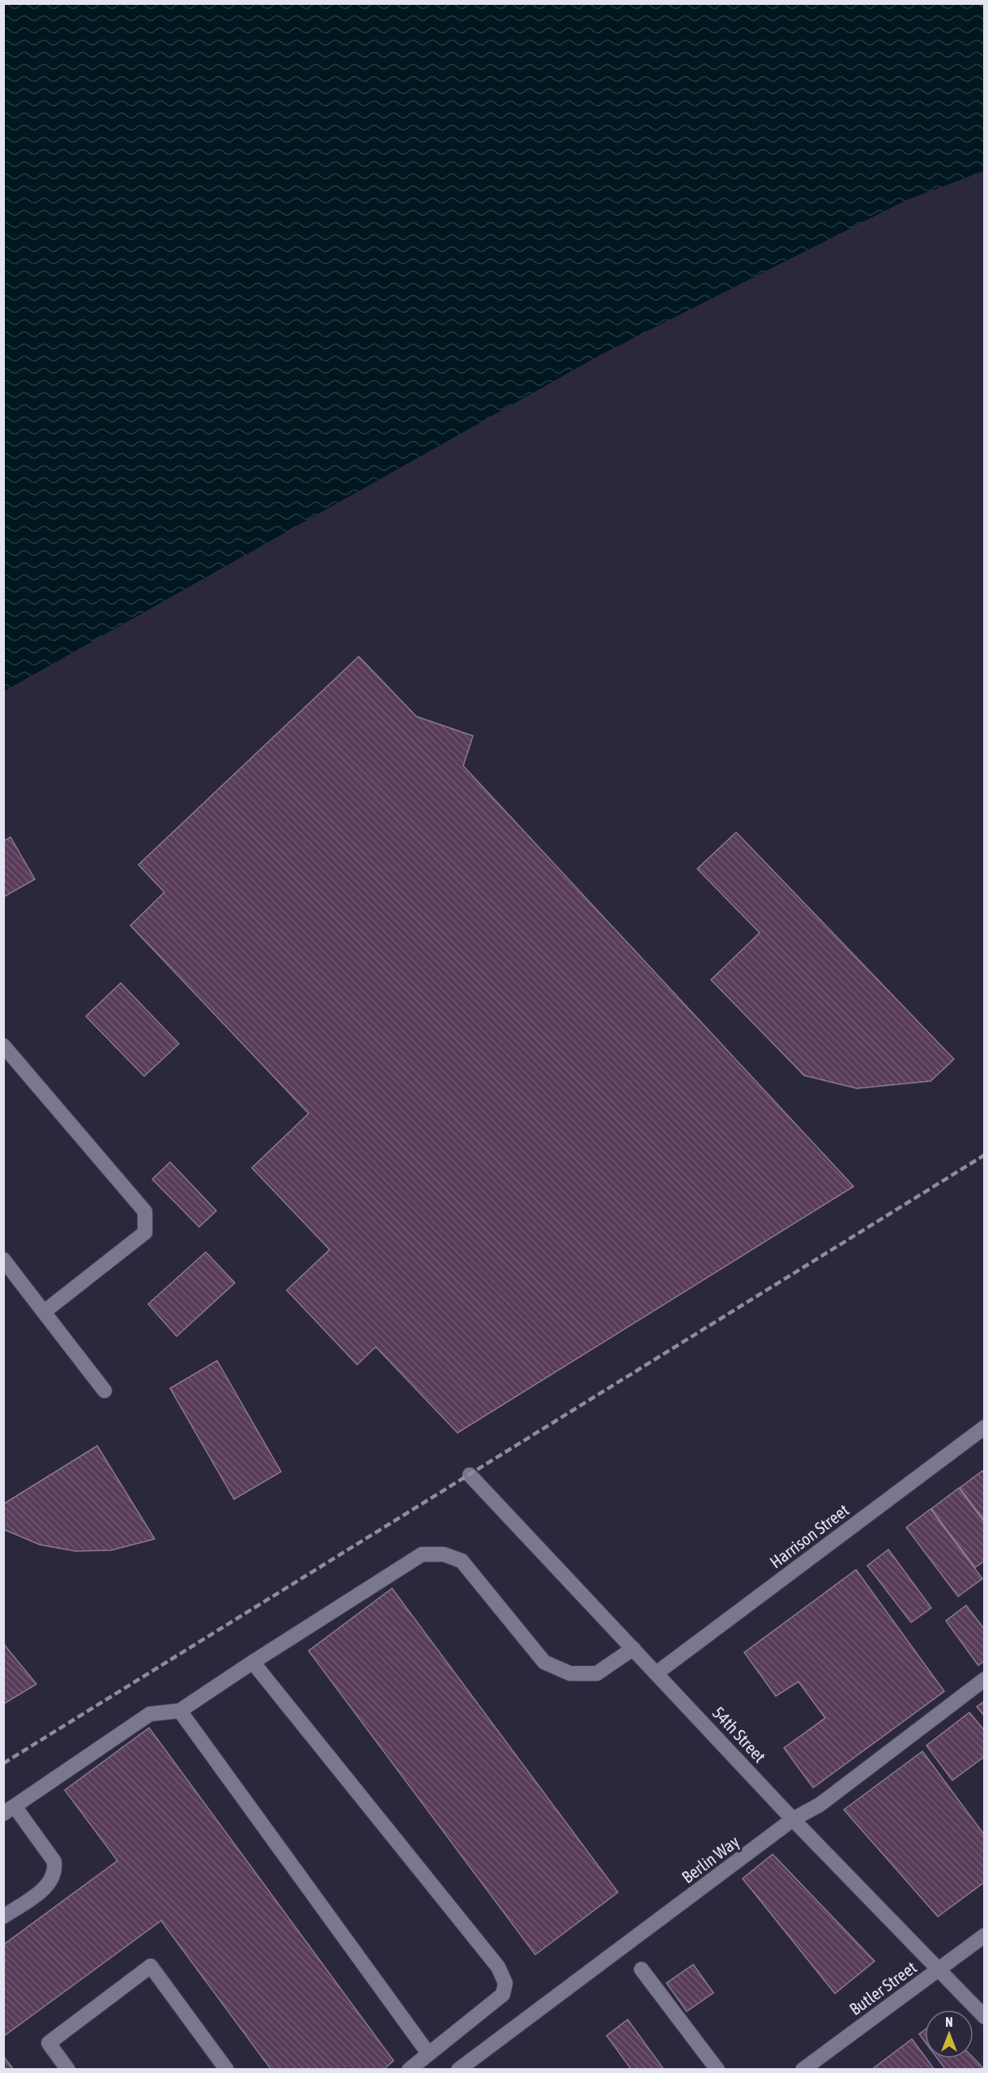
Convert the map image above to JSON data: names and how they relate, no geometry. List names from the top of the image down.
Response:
{
  "streets": {
    "street": [
      "Harrison Street",
      "54th Street",
      "Berlin Way",
      "Butler Street"
    ]
  },
  "crossings": [
    ["Harrison Street", "54th Street"],
    ["54th Street", "Berlin Way"],
    ["54th Street", "Butler Street"]
  ],
  "north": "top"
}
